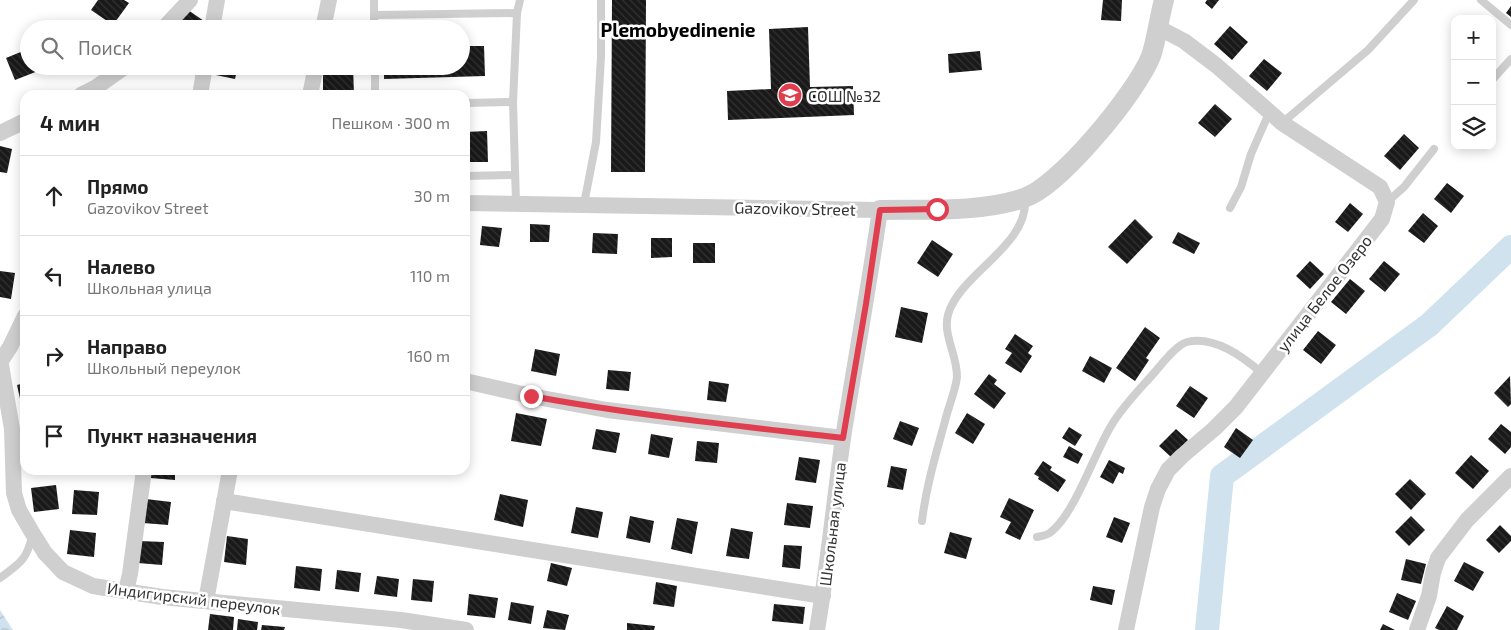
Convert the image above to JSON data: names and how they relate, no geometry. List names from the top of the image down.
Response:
{
  "streets": {
    "street": [
      "Gazovikov Street",
      "улица Белое Озеро",
      "Школьная улица",
      "Индигирский переулок"
    ]
  },
  "crossings": [
    ["Gazovikov Street", "Школьная улица"]
  ],
  "districts": ["Plemobyedinenie"],
  "places": {
    "school or university": ["СОШ №32"]
  },
  "page": {
    "map_buttons": ["+", "−"],
    "search": "Поиск",
    "heading": ["4 мин", "Пешком · 300 m"],
    "list": [
      ["Прямо", "Gazovikov Street", "30 m"],
      ["Налево", "Школьная улица", "110 m"],
      ["Направо", "Школьный переулок", "160 m"],
      "Пункт назначения"
    ]
  }
}
